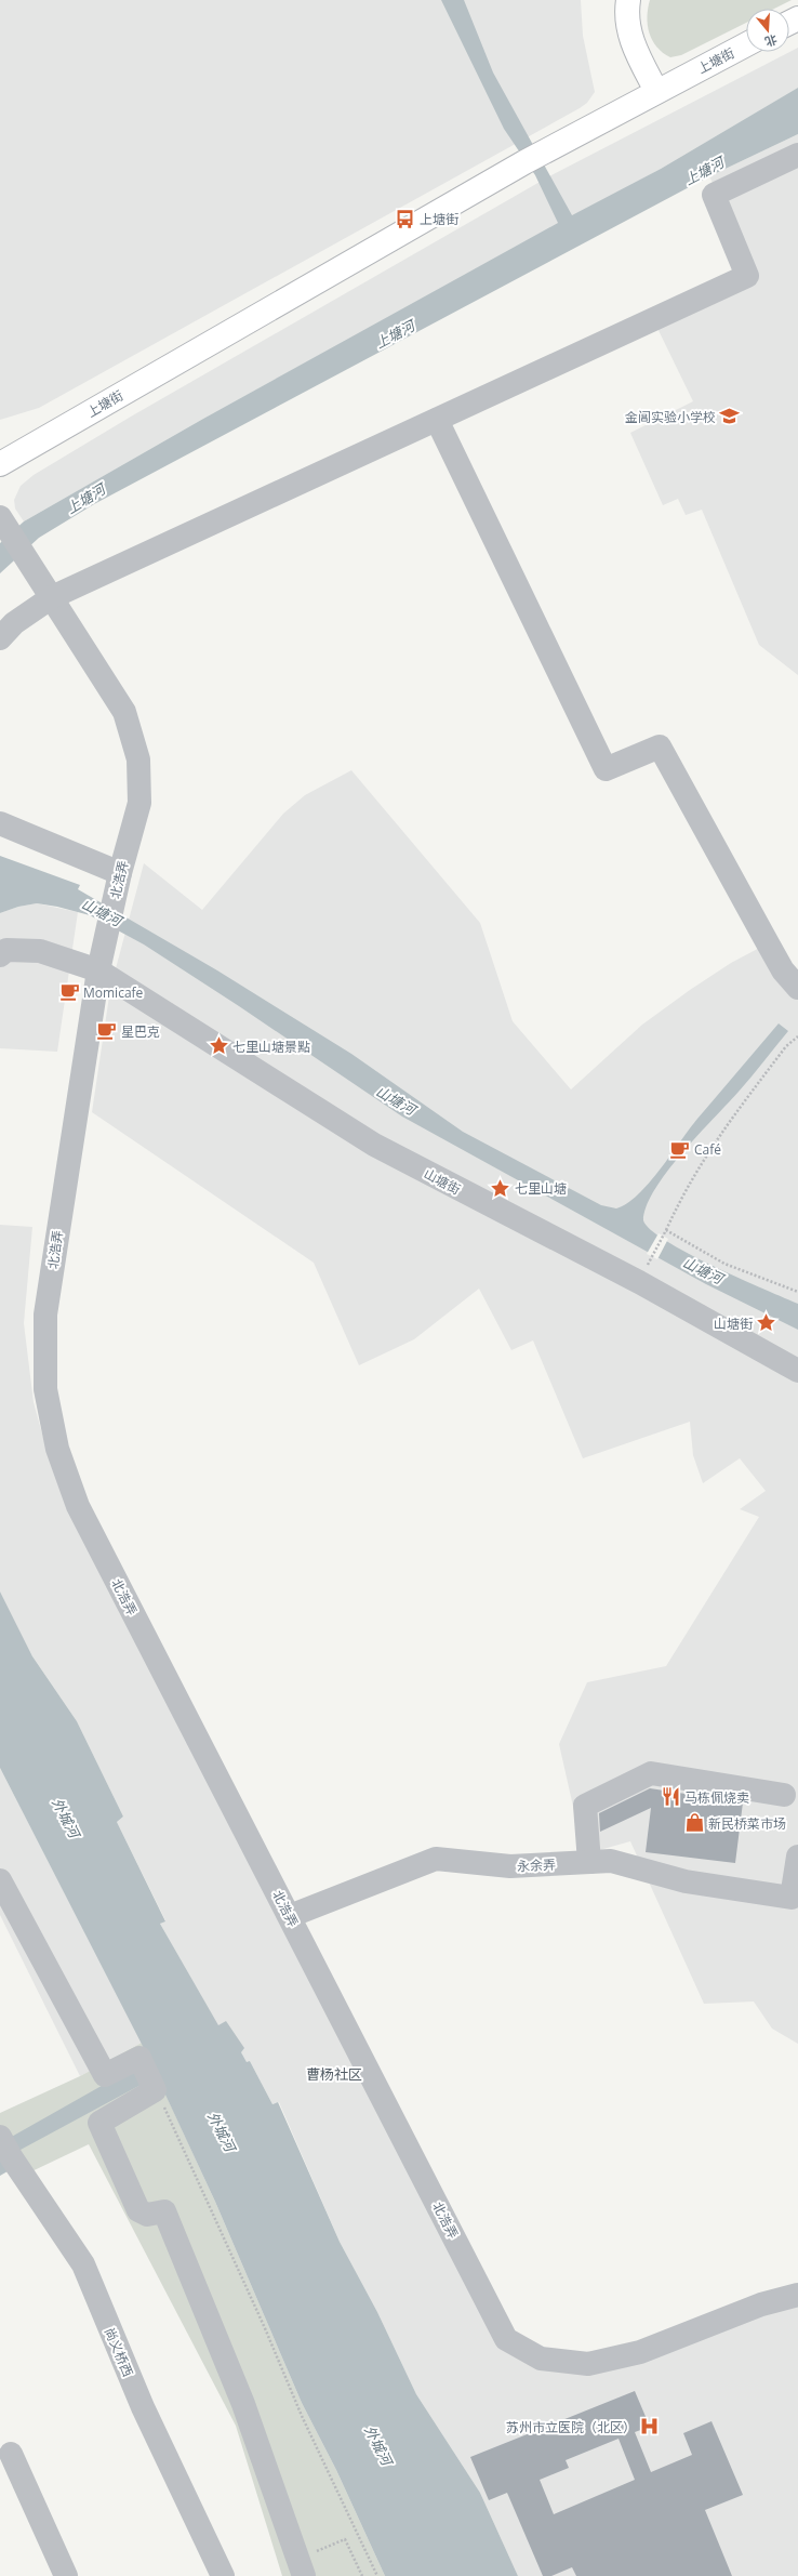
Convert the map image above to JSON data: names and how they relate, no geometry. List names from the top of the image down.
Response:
{
  "streets": {
    "main road": ["上塘街"],
    "street": [
      "北浩弄",
      "山塘街",
      "永余弄",
      "尚义桥西"
    ]
  },
  "crossings": [
    ["北浩弄", "山塘街"],
    ["北浩弄", "永余弄"]
  ],
  "districts": ["曹杨社区"],
  "water": ["上塘河", "山塘河", "外城河"],
  "places": {
    "bus stop": ["上塘街"],
    "school or university": ["金阊实验小学校"],
    "cafe": ["Momicafe", "星巴克", "Café"],
    "place": ["七里山塘景點", "七里山塘", "山塘街"],
    "restaurant": ["马栋佩烧卖"],
    "shop": ["新民桥菜市场"],
    "hospital": ["苏州市立医院（北区）"]
  },
  "north": "bottom"
}
